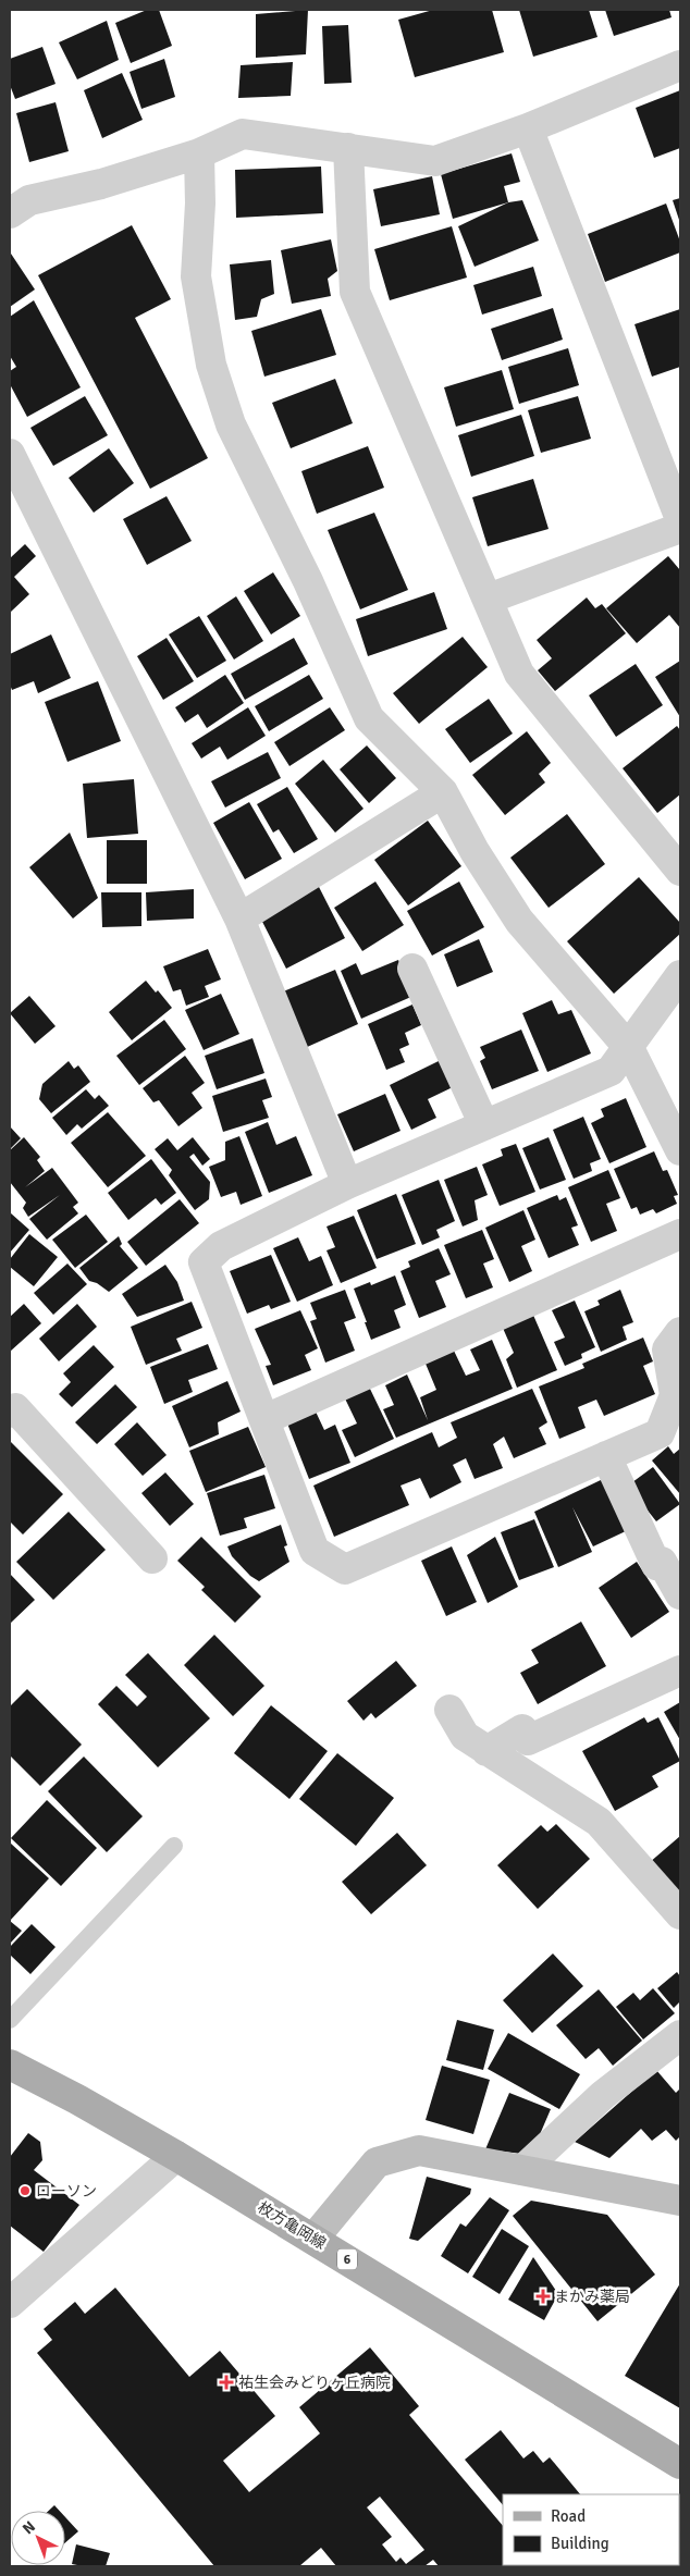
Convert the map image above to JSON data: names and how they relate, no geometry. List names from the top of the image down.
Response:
{
  "streets": {
    "main road": ["枚方亀岡線", "6"]
  },
  "places": {
    "other": ["ローソン"],
    "health": ["まかみ薬局", "祐生会みどりヶ丘病院"]
  },
  "legend": ["Road", "Building"],
  "north": "top left"
}
